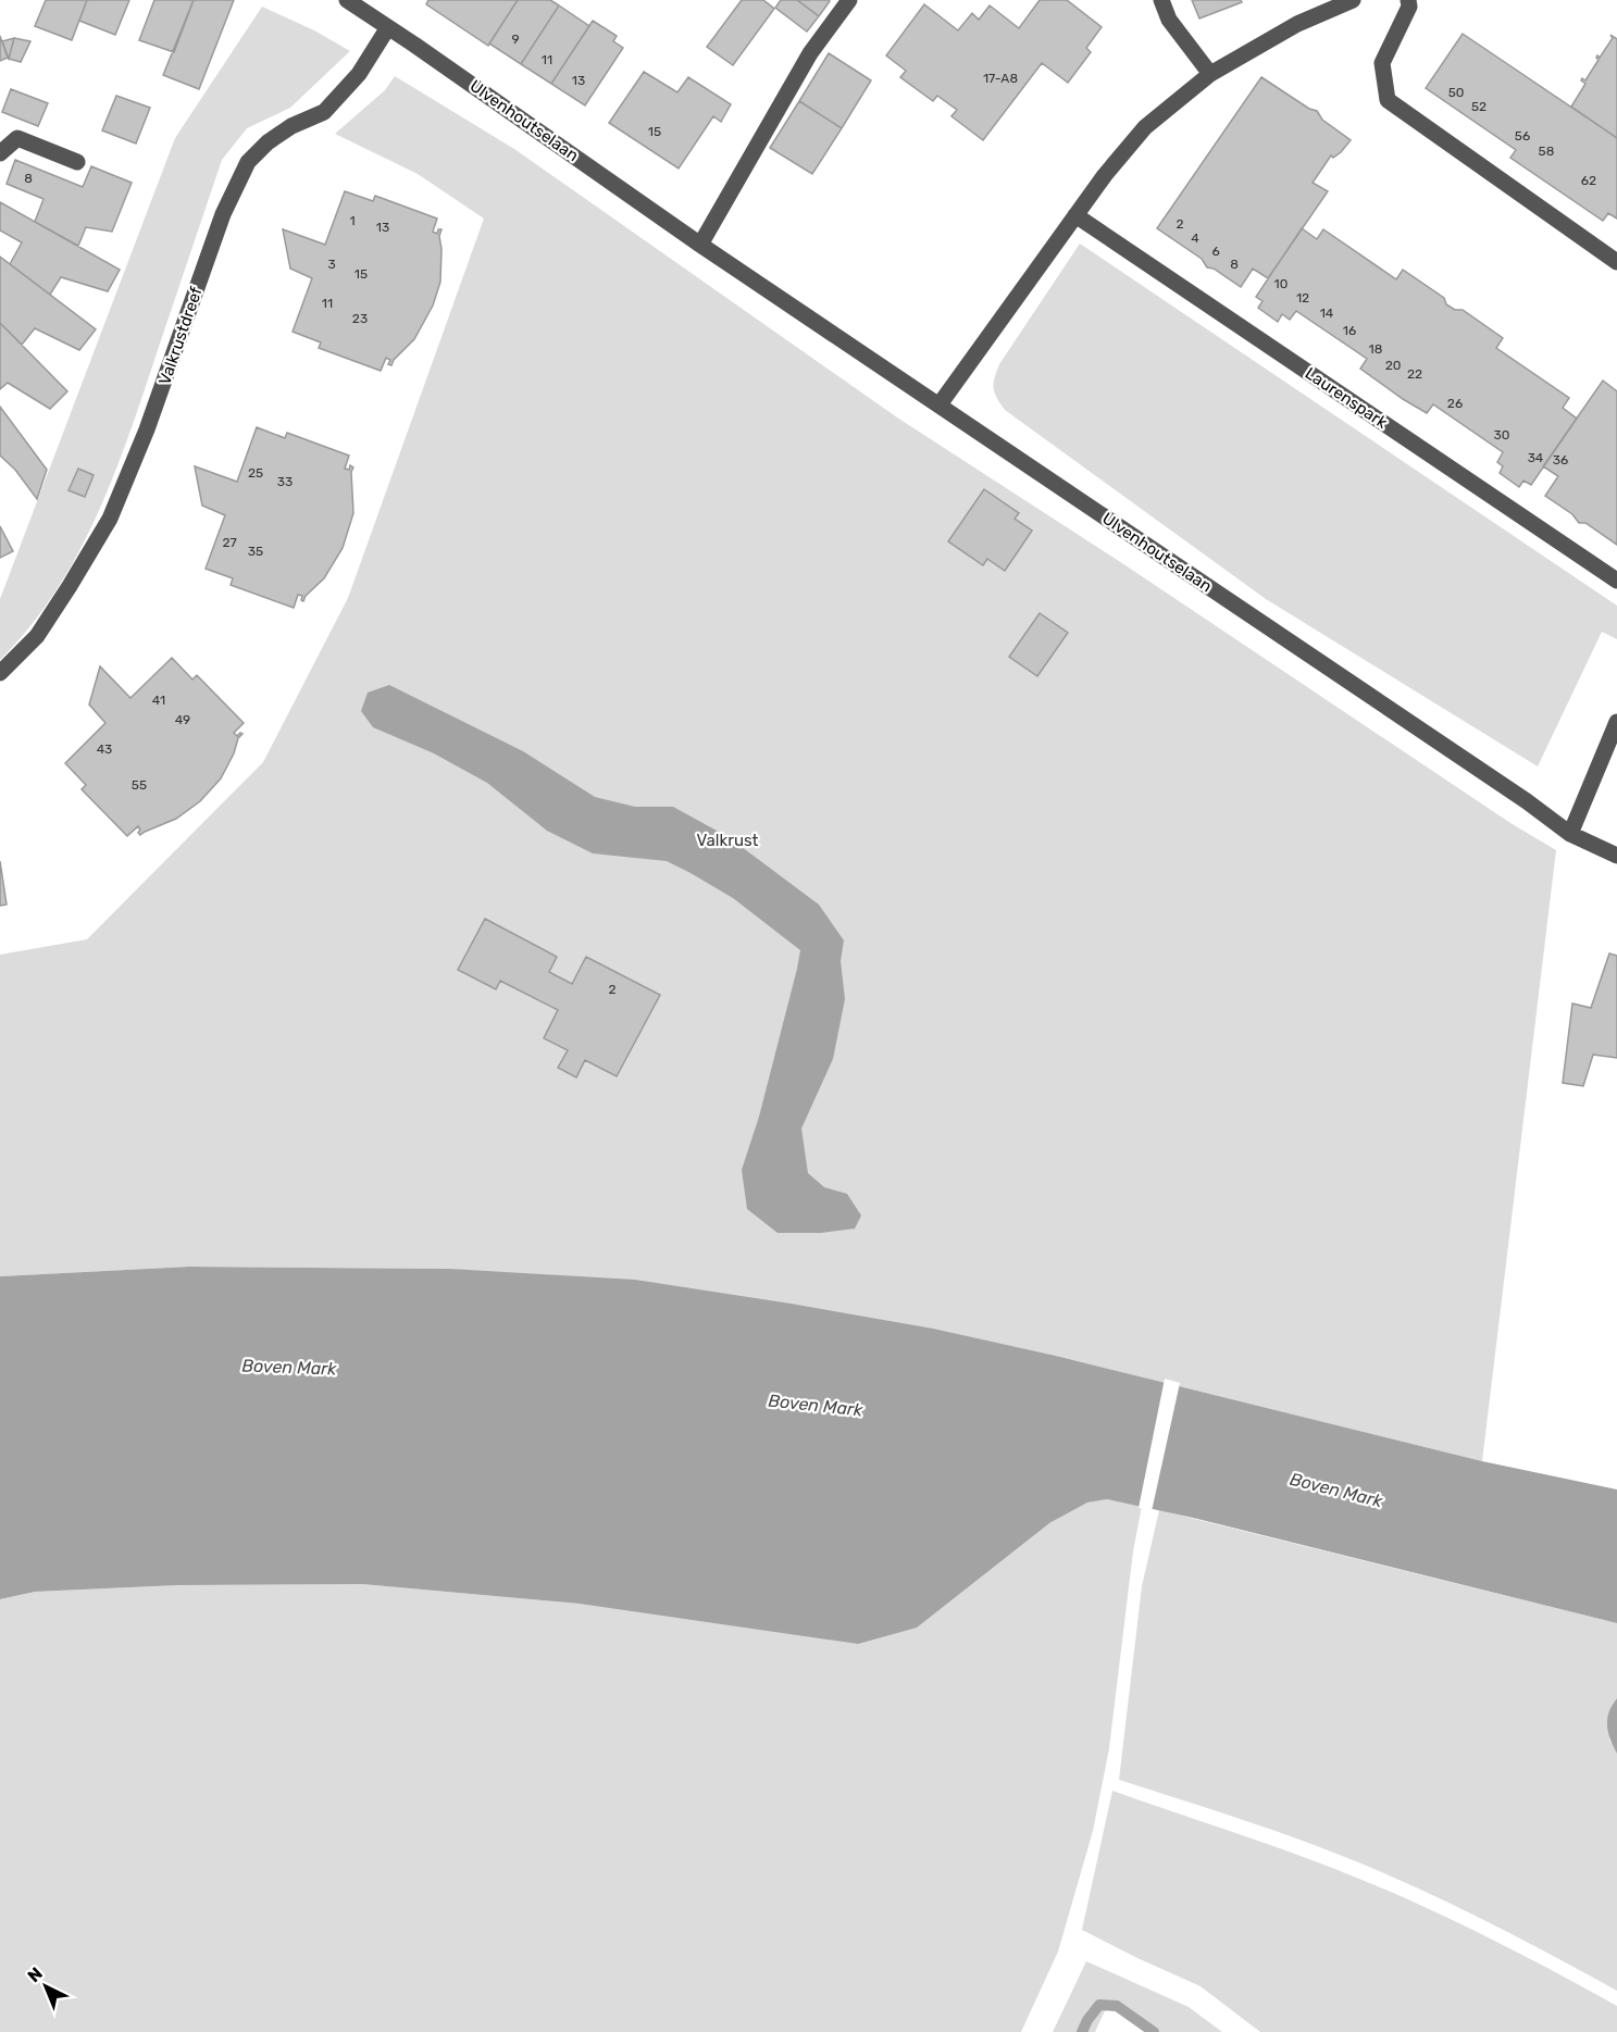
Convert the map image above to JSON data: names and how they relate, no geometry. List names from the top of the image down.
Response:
{
  "streets": {
    "street": ["Ulvenhoutselaan", "Valkrustdreef", "Laurenspark"]
  },
  "crossings": [
    ["Ulvenhoutselaan", "Valkrustdreef"]
  ],
  "water": ["Boven Mark"],
  "parks": ["Valkrust"],
  "house_numbers": [
    "9",
    "11",
    "17-A8",
    "13",
    "50",
    "52",
    "15",
    "56",
    "58",
    "8",
    "62",
    "1",
    "2",
    "13",
    "4",
    "6",
    "3",
    "8",
    "15",
    "10",
    "12",
    "11",
    "14",
    "23",
    "16",
    "18",
    "20",
    "22",
    "26",
    "30",
    "34",
    "36",
    "25",
    "33",
    "27",
    "35",
    "41",
    "49",
    "43",
    "55",
    "2"
  ],
  "north": "top left"
}
